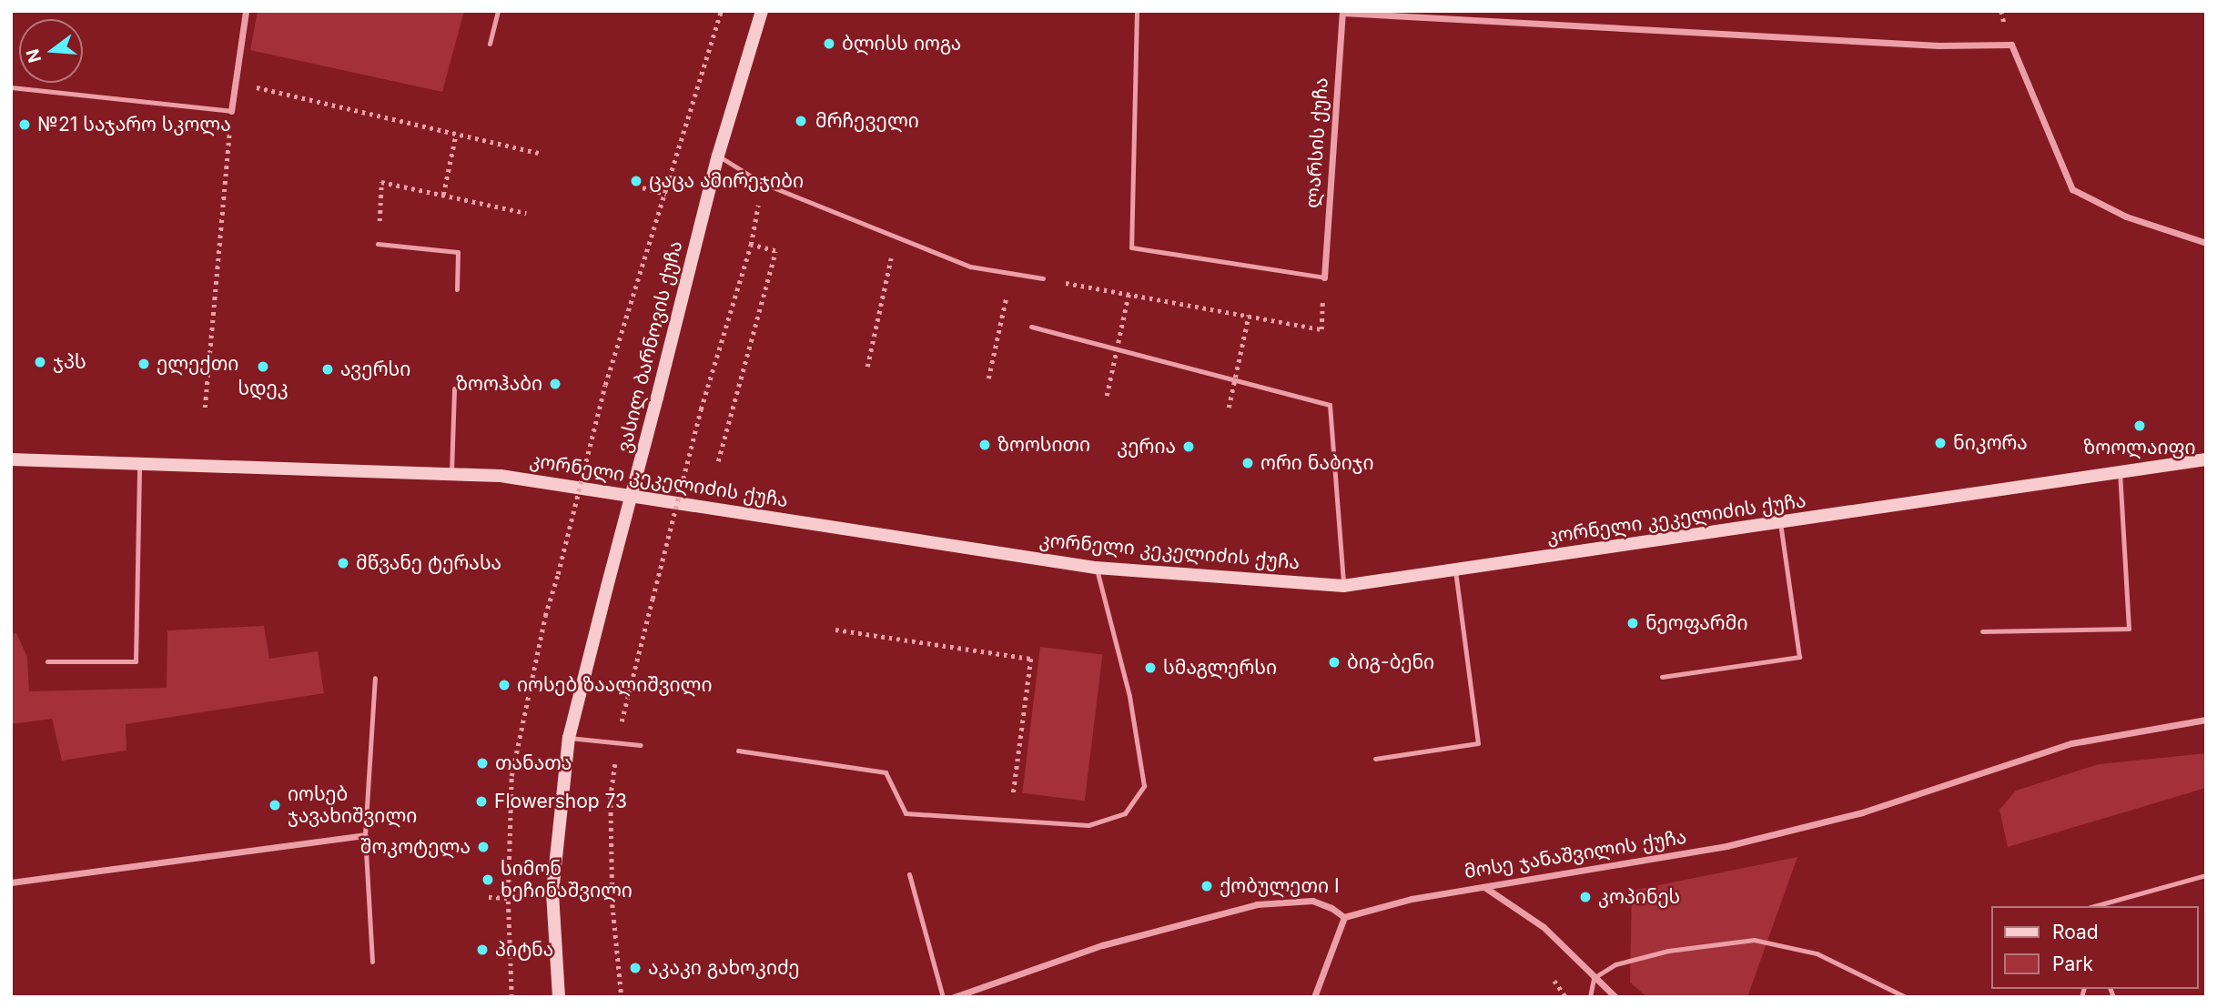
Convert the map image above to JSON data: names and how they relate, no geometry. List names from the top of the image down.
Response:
{
  "streets": {
    "street": [
      "ლარსის ქუჩა",
      "ვასილ ბარნოვის ქუჩა",
      "კორნელი კეკელიძის ქუჩა",
      "მოსე ჯანაშვილის ქუჩა"
    ]
  },
  "places": [
    "ბლისს იოგა",
    "მრჩეველი",
    "№21 საჯარო სკოლა",
    "ცაცა ამირეჯიბი",
    "ჯპს",
    "ელექთი",
    "სდეკ",
    "ავერსი",
    "ზოოჰაბი",
    "ზოოლაიფი",
    "ნიკორა",
    "ზოოსითი",
    "კერია",
    "ორი ნაბიჯი",
    "მწვანე ტერასა",
    "ნეოფარმი",
    "ბიგ-ბენი",
    "სმაგლერსი",
    "იოსებ ზაალიშვილი",
    "თანათა",
    "Flowershop 73",
    "იოსებ ჯავახიშვილი",
    "შოკოტელა",
    "სიმონ ხეჩინაშვილი",
    "ქობულეთი I",
    "კოპინეს",
    "პიტნა",
    "აკაკი გახოკიძე"
  ],
  "legend": ["Road", "Park"],
  "north": "left"
}
